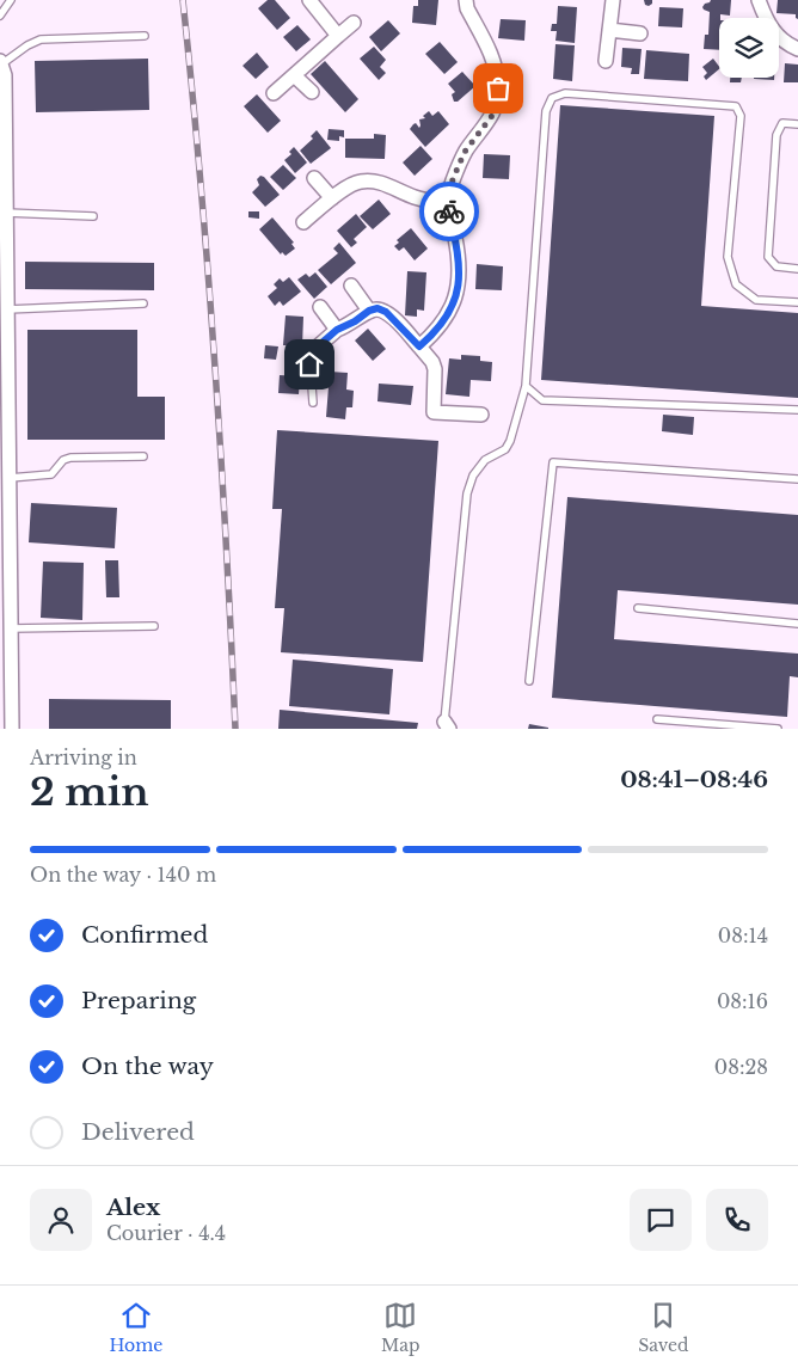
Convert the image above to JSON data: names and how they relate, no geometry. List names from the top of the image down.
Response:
{
  "page": {
    "heading": ["2 min", "Arriving in", "08:41–08:46"],
    "panel": ["Alex", "Courier · 4.4"],
    "bar": "On the way · 140 m",
    "list": [
      ["Confirmed", "08:14"],
      ["Preparing", "08:16"],
      ["On the way", "08:28"],
      "Delivered"
    ],
    "tabs": ["Home", "Map", "Saved"]
  }
}
